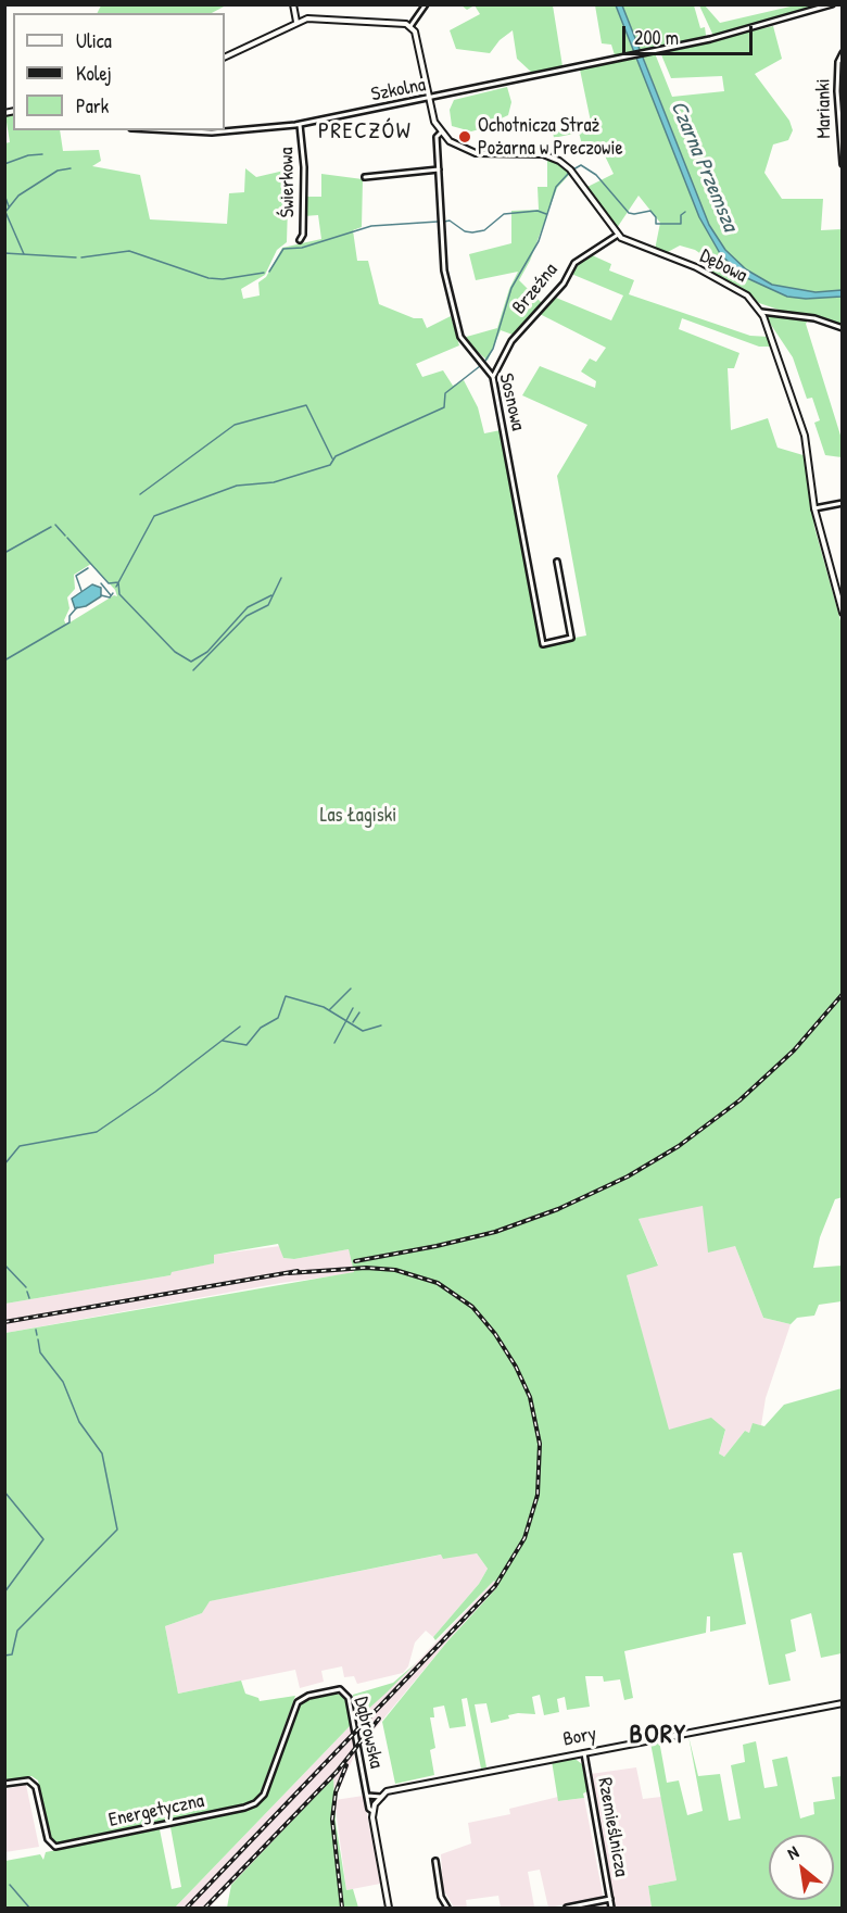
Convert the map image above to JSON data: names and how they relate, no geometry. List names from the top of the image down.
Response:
{
  "streets": {
    "street": [
      "Szkolna",
      "Marianki",
      "Świerkowa",
      "Dębowa",
      "Brzeźna",
      "Sosnowa",
      "Dąbrowska",
      "Bory",
      "Energetyczna",
      "Rzemieślnicza"
    ]
  },
  "crossings": [
    ["Szkolna", "Świerkowa"],
    ["Szkolna", "Sosnowa"],
    ["Dębowa", "Brzeźna"],
    ["Dębowa", "Sosnowa"],
    ["Brzeźna", "Sosnowa"],
    ["Dąbrowska", "Bory"],
    ["Dąbrowska", "Energetyczna"],
    ["Bory", "Rzemieślnicza"]
  ],
  "districts": ["PRECZÓW", "BORY"],
  "water": ["Czarna Przemsza"],
  "parks": ["Las Łagiski"],
  "places": ["Ochotnicza Straż Pożarna w Preczowie"],
  "legend": ["Ulica", "Kolej", "Park"],
  "scale_bar": "200 m",
  "north": "top left"
}
